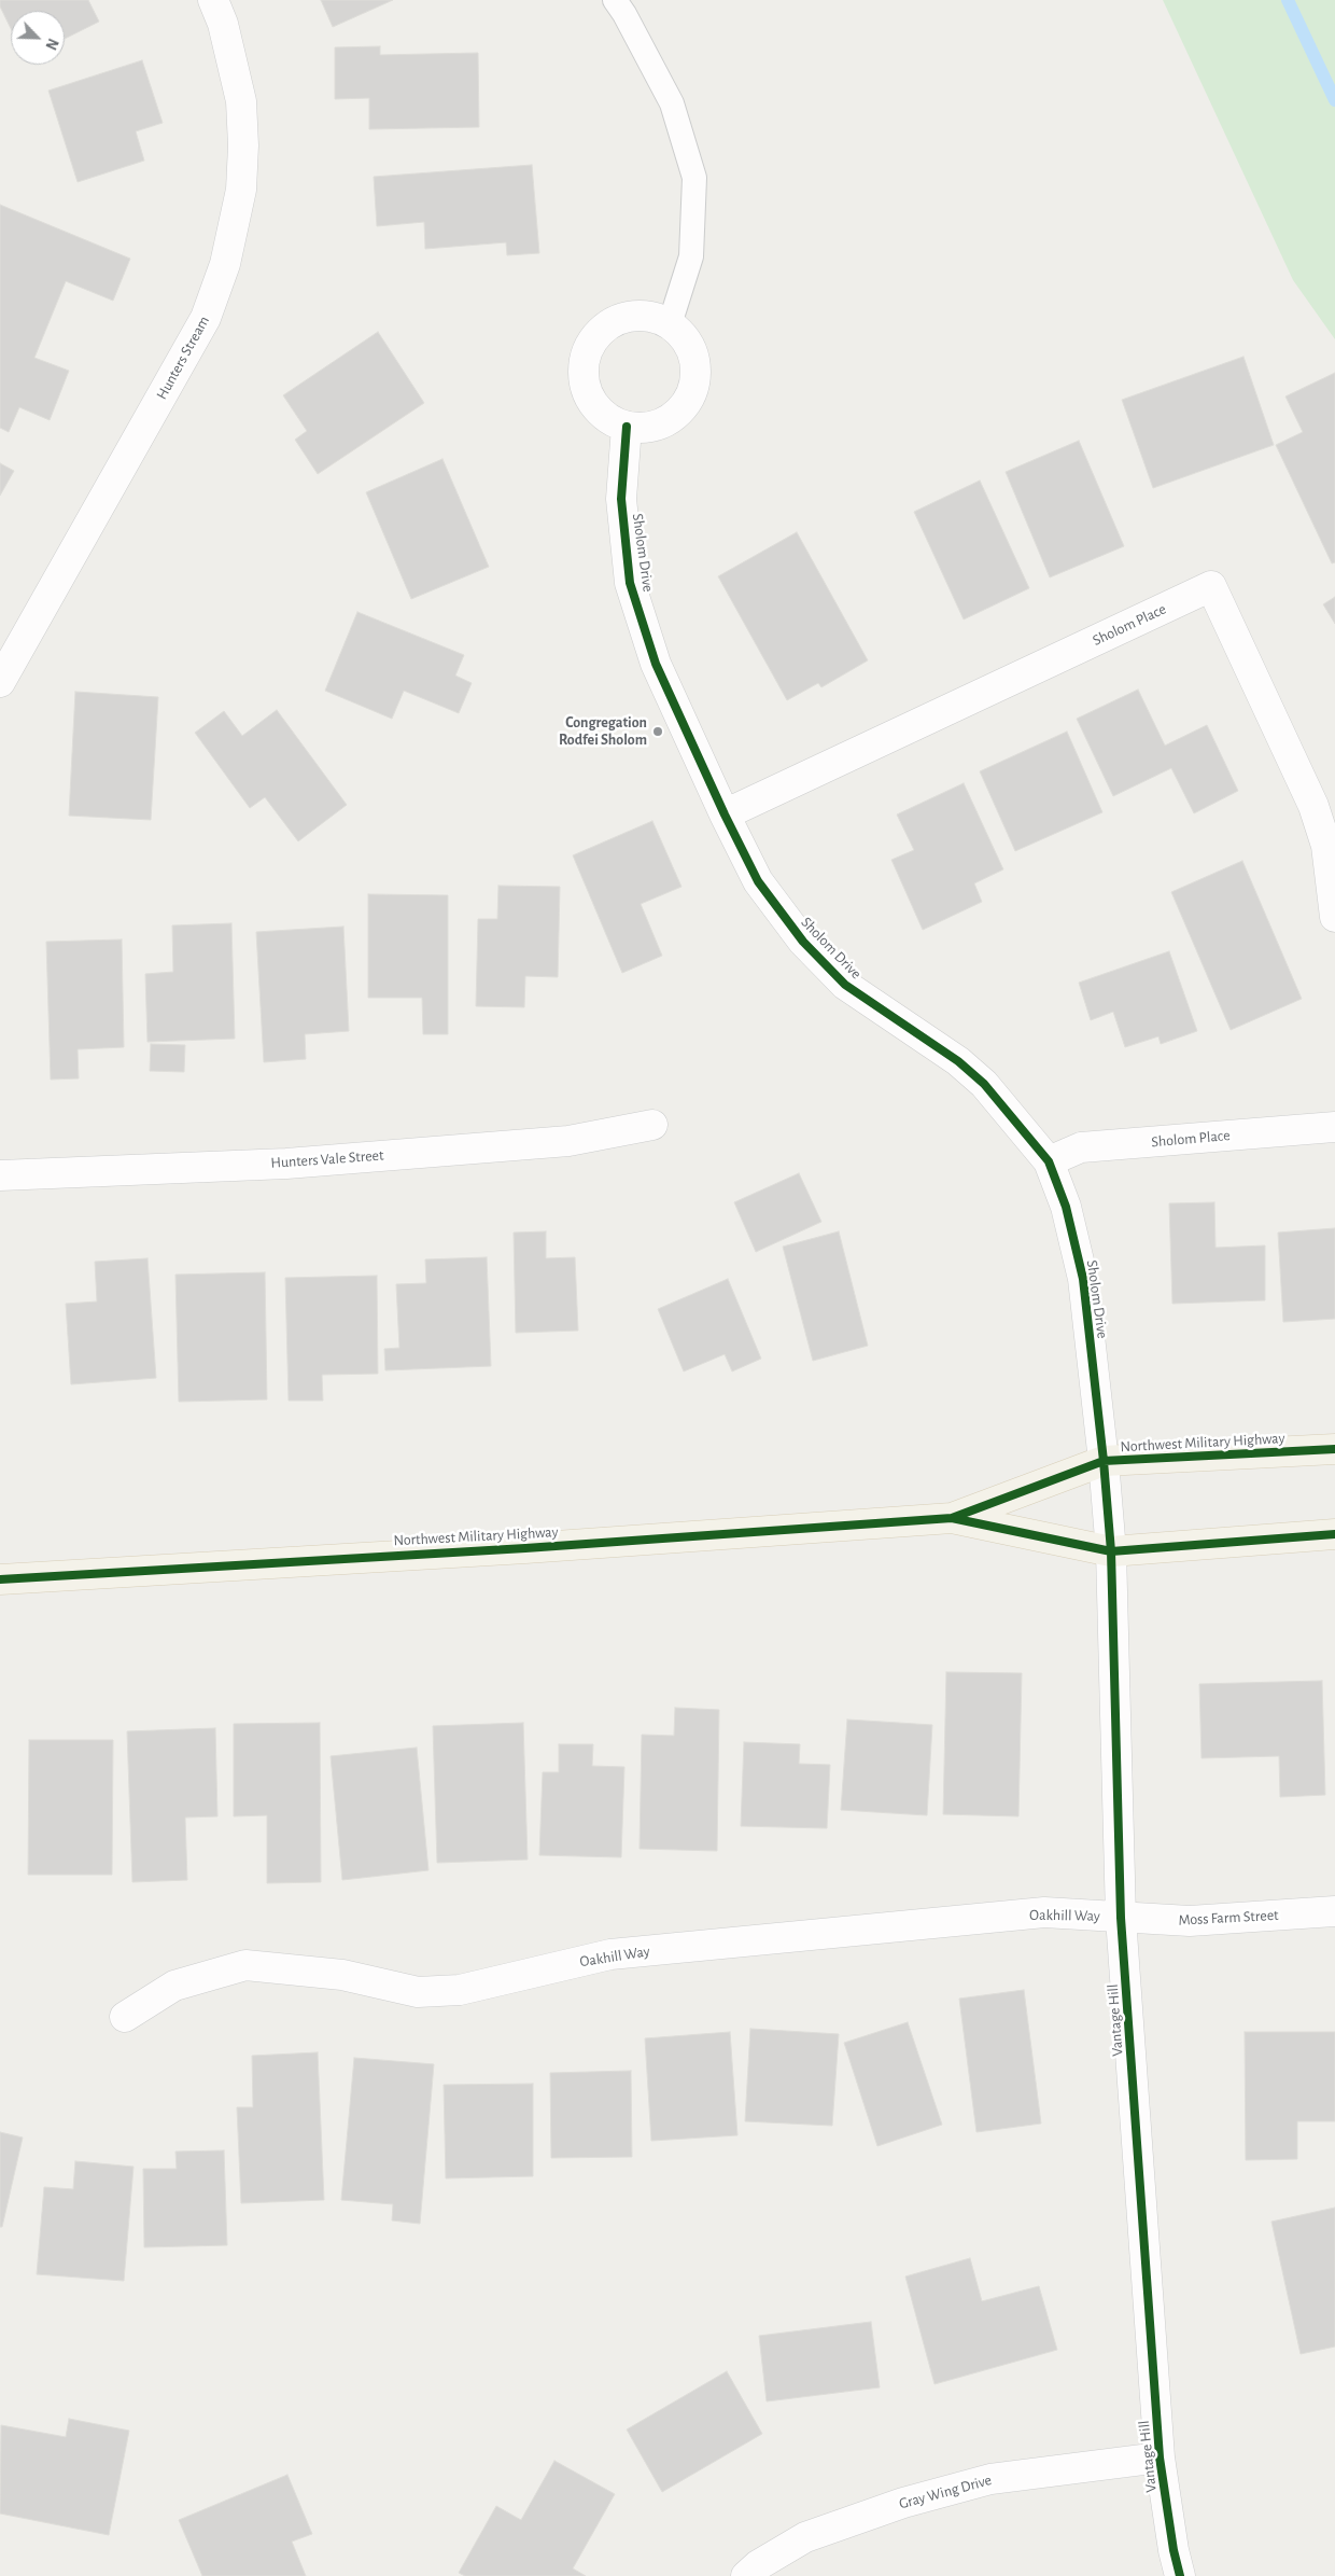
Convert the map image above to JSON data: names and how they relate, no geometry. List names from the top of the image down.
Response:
{
  "streets": {
    "main road": ["Northwest Military Highway"],
    "street": [
      "Hunters Stream",
      "Sholom Drive",
      "Sholom Place",
      "Hunters Vale Street",
      "Oakhill Way",
      "Moss Farm Street",
      "Vantage Hill",
      "Gray Wing Drive"
    ]
  },
  "crossings": [
    ["Sholom Drive", "Sholom Place"],
    ["Sholom Drive", "Northwest Military Highway"],
    ["Sholom Drive", "Vantage Hill"],
    ["Northwest Military Highway", "Vantage Hill"],
    ["Oakhill Way", "Moss Farm Street"],
    ["Oakhill Way", "Vantage Hill"],
    ["Moss Farm Street", "Vantage Hill"],
    ["Vantage Hill", "Gray Wing Drive"]
  ],
  "places": ["Congregation Rodfei Sholom"],
  "north": "bottom right"
}
